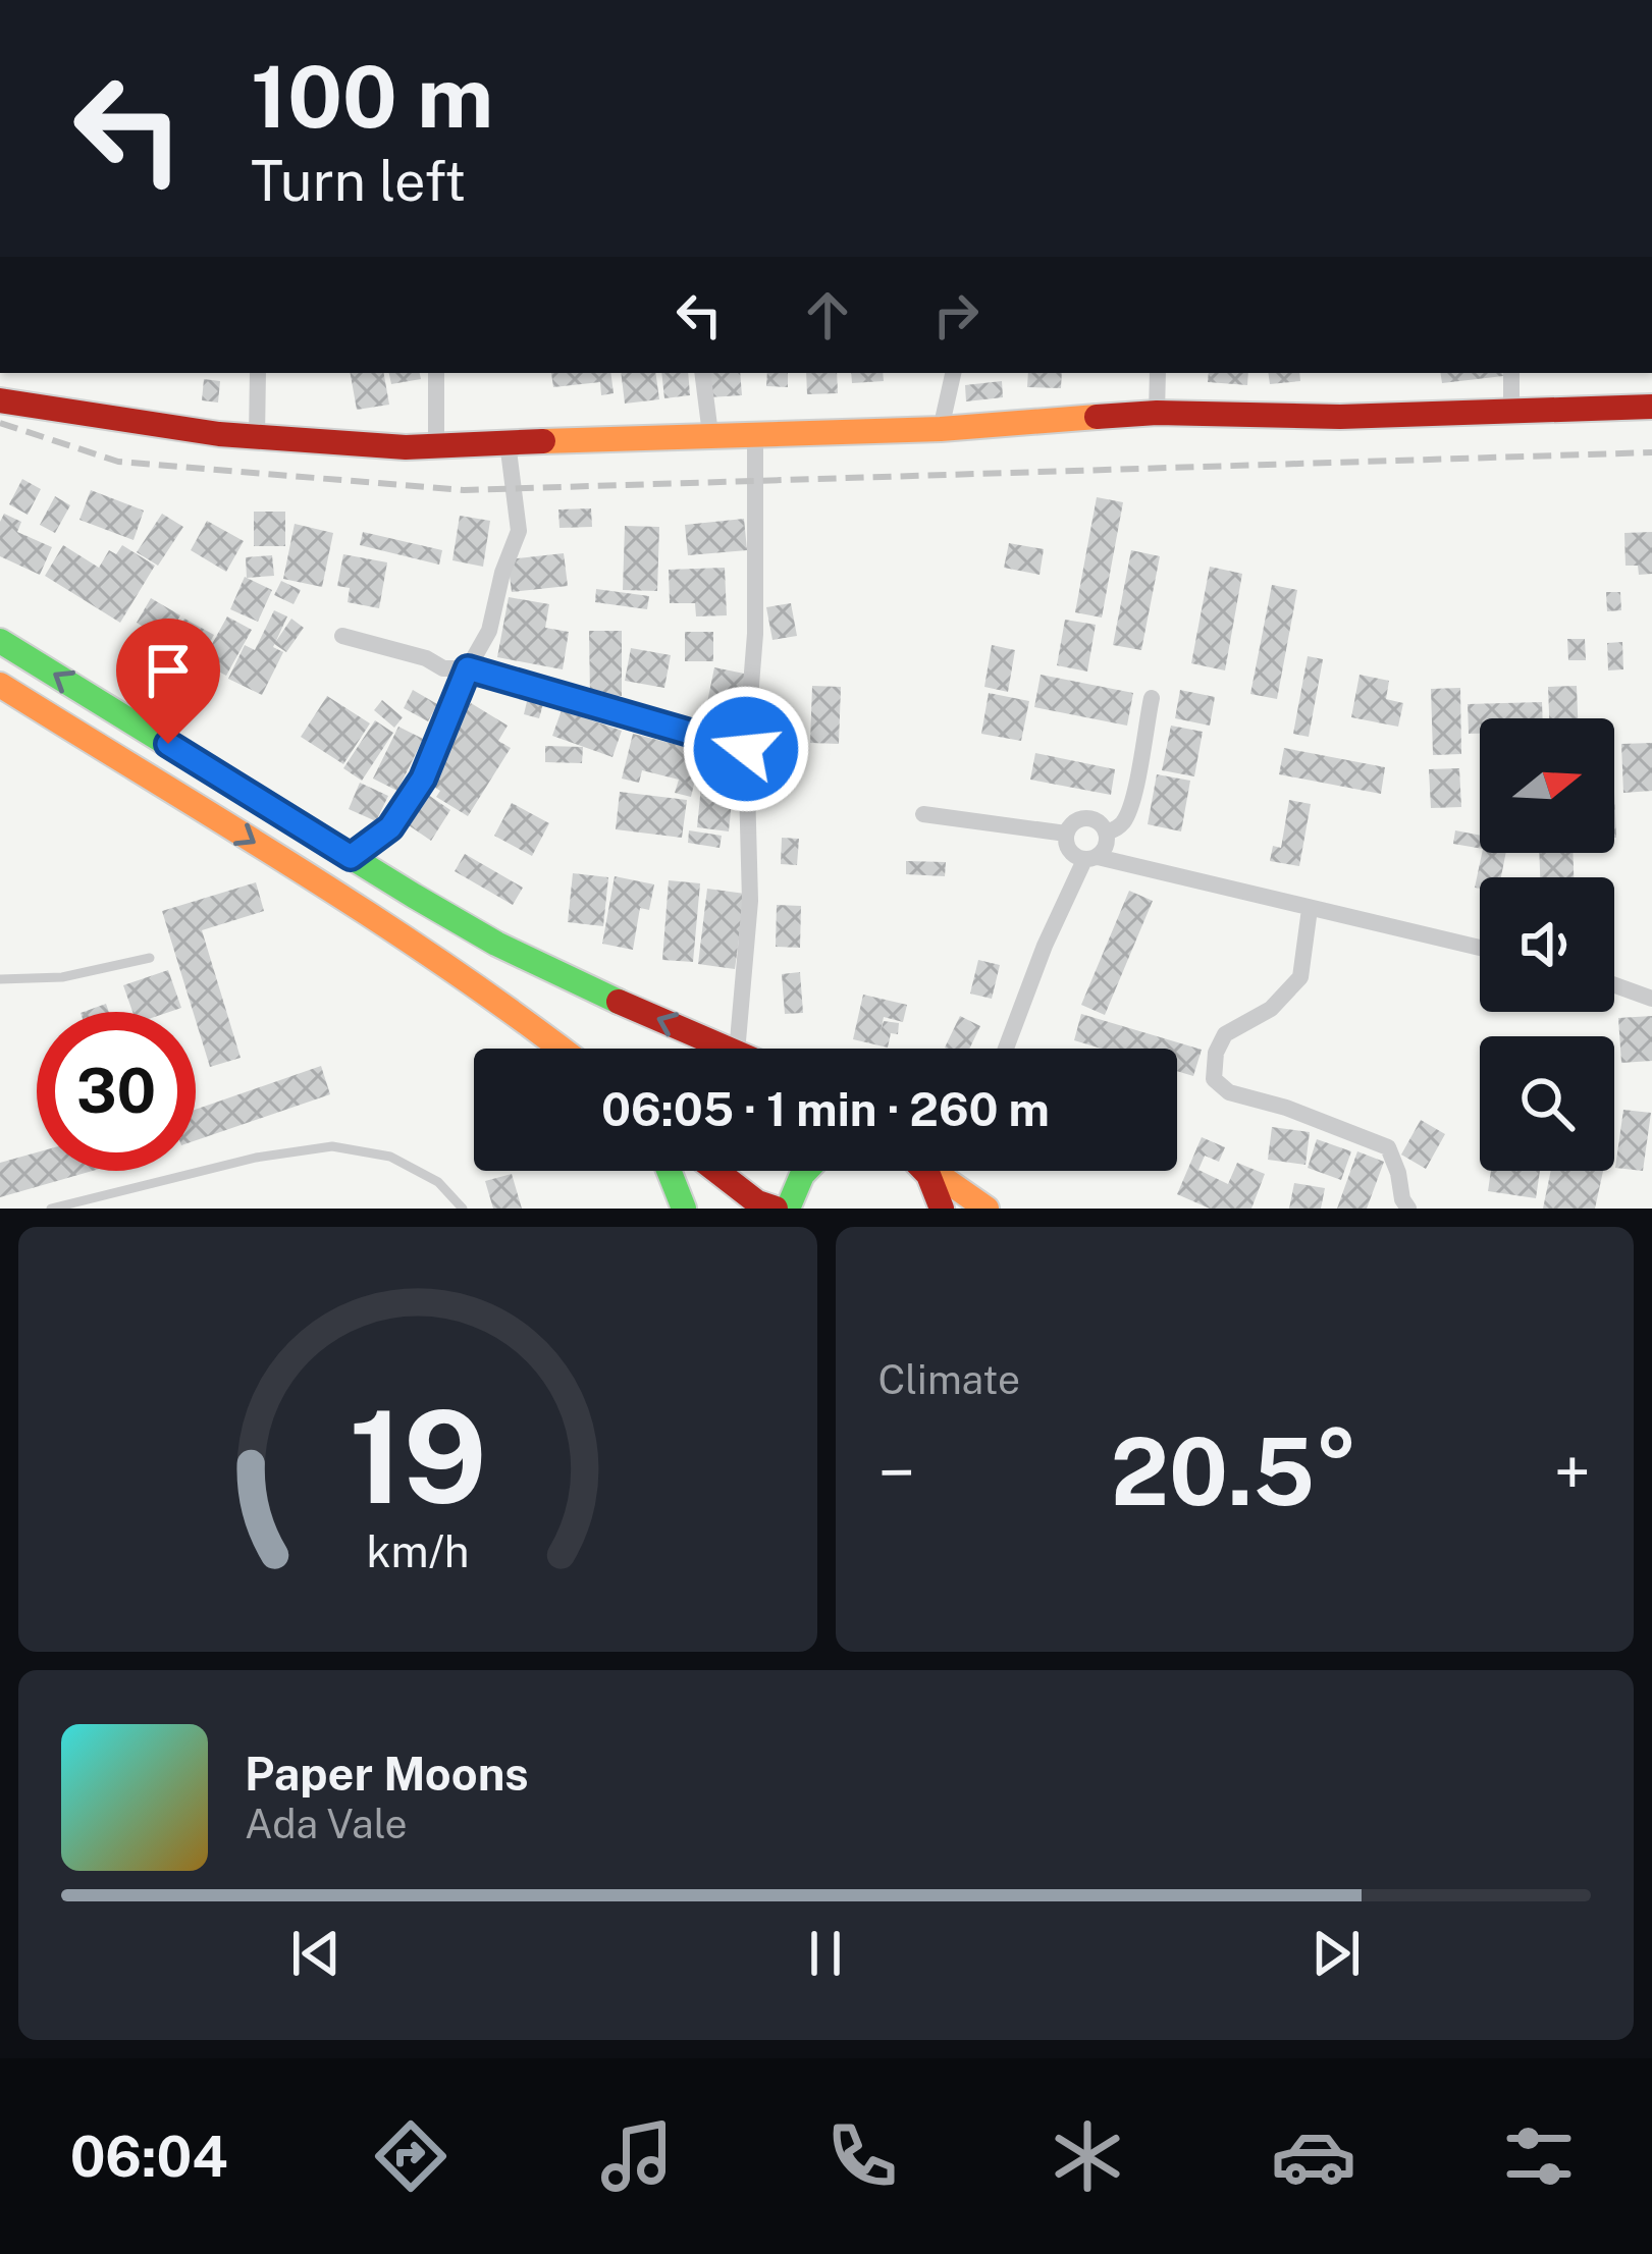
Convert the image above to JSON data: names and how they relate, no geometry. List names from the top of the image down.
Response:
{
  "north": "right",
  "page": {
    "turn": ["100 m", "Turn left"],
    "limit": "30",
    "trip": "06:05 · 1 min · 260 m",
    "tile": "Climate",
    "heat": ["−", "20.5°", "+"],
    "song": ["Paper Moons", "Ada Vale"],
    "tabs": "06:04",
    "gauge": ["19", "km/h"]
  }
}
